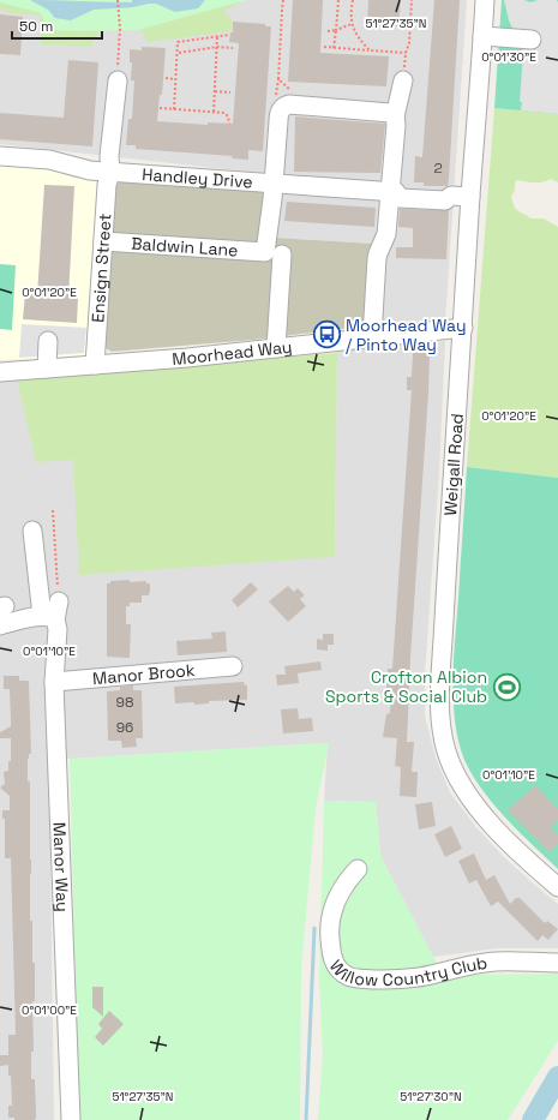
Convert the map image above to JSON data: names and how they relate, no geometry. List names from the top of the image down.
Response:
{
  "streets": {
    "street": [
      "Handley Drive",
      "Baldwin Lane",
      "Ensign Street",
      "Moorhead Way",
      "Weigall Road",
      "Manor Brook",
      "Manor Way",
      "Willow Country Club"
    ]
  },
  "crossings": [
    ["Handley Drive", "Ensign Street"],
    ["Handley Drive", "Weigall Road"],
    ["Baldwin Lane", "Ensign Street"],
    ["Ensign Street", "Moorhead Way"],
    ["Moorhead Way", "Weigall Road"],
    ["Manor Brook", "Manor Way"]
  ],
  "places": {
    "bus stop": ["Moorhead Way / Pinto Way"],
    "sports": ["Crofton Albion Sports & Social Club"]
  },
  "house_numbers": ["2", "98", "96"],
  "scale_bar": "50 m",
  "coordinates": [
    "51°27'35\"N",
    "0°01'30\"E",
    "0°01'20\"E",
    "0°01'10\"E",
    "0°01'00\"E",
    "51°27'30\"N"
  ]
}
